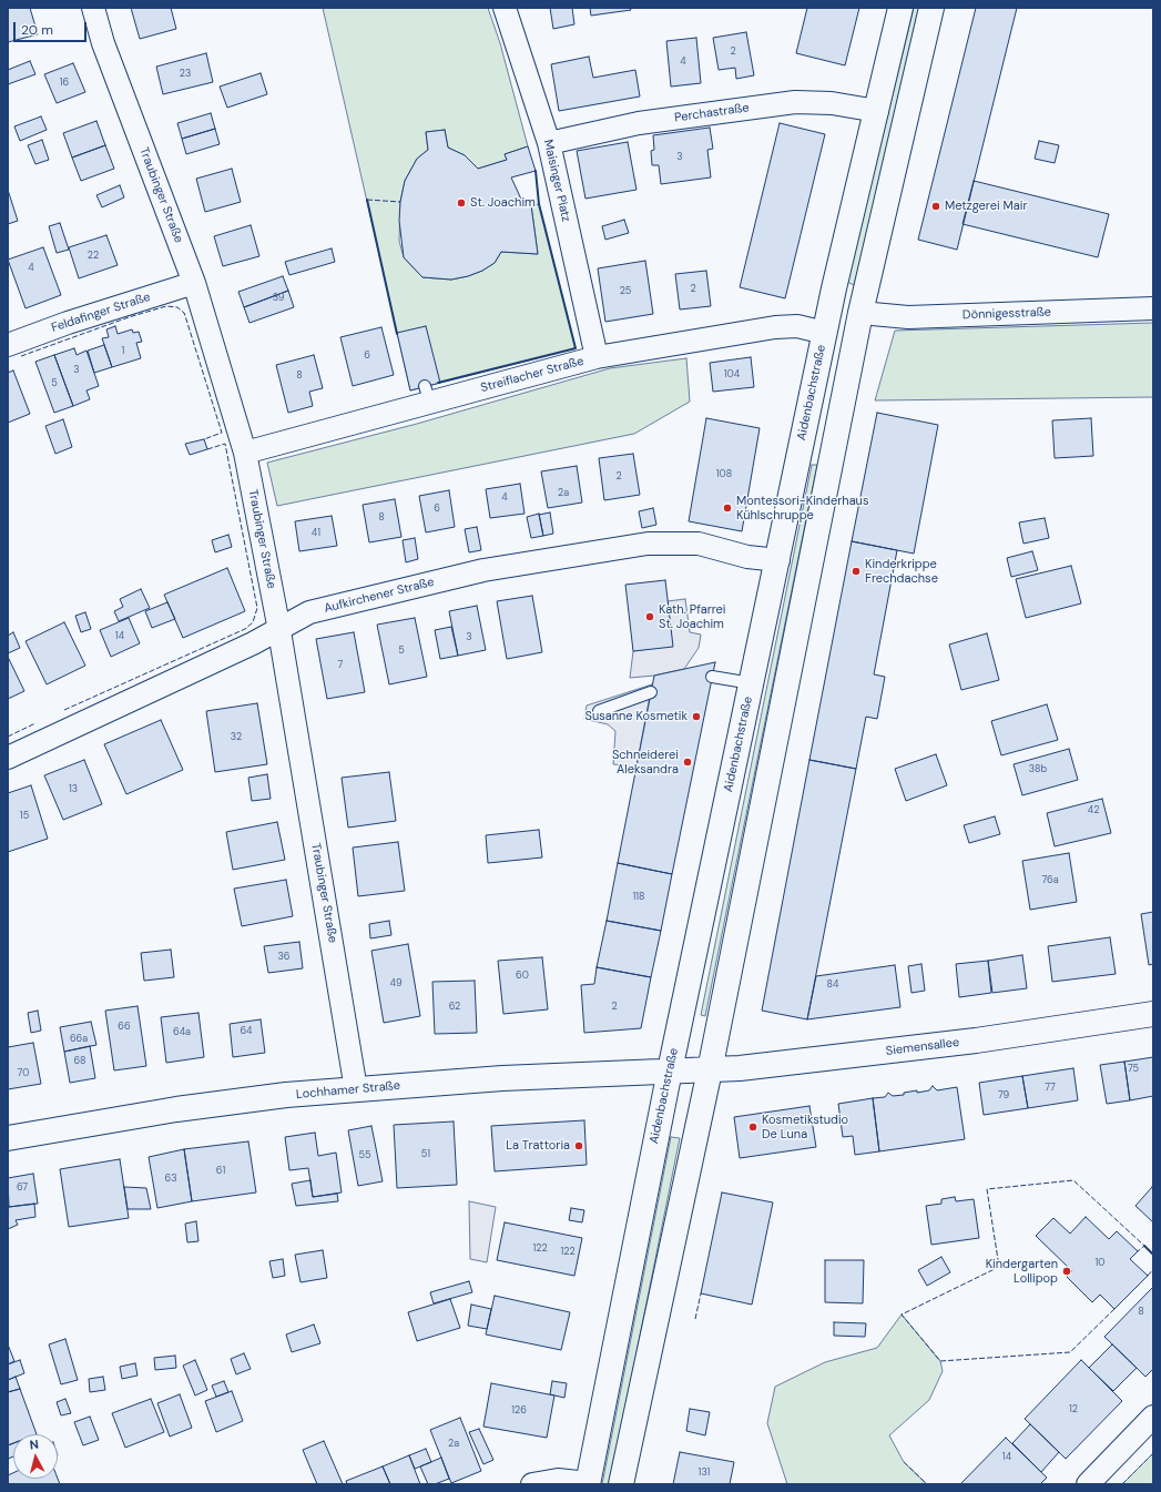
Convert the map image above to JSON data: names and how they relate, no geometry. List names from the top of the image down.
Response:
{
  "streets": {
    "main road": ["Aidenbachstraße", "Siemensallee", "Lochhamer Straße"],
    "street": [
      "Perchastraße",
      "Maisinger Platz",
      "Traubinger Straße",
      "Feldafinger Straße",
      "Dönnigesstraße",
      "Streiflacher Straße",
      "Aufkirchener Straße"
    ]
  },
  "crossings": [
    ["Perchastraße", "Maisinger Platz"],
    ["Perchastraße", "Aidenbachstraße"],
    ["Maisinger Platz", "Streiflacher Straße"],
    ["Traubinger Straße", "Feldafinger Straße"],
    ["Traubinger Straße", "Streiflacher Straße"],
    ["Traubinger Straße", "Aufkirchener Straße"],
    ["Traubinger Straße", "Lochhamer Straße"],
    ["Dönnigesstraße", "Aidenbachstraße"],
    ["Streiflacher Straße", "Aidenbachstraße"],
    ["Aidenbachstraße", "Aufkirchener Straße"],
    ["Aidenbachstraße", "Siemensallee"],
    ["Aidenbachstraße", "Lochhamer Straße"],
    ["Siemensallee", "Lochhamer Straße"]
  ],
  "places": [
    "St. Joachim",
    "Metzgerei Mair",
    "Montessori-Kinderhaus Kühlschruppe",
    "Kinderkrippe Frechdachse",
    "Kath. Pfarrei St. Joachim",
    "Susanne Kosmetik",
    "Schneiderei Aleksandra",
    "Kosmetikstudio De Luna",
    "La Trattoria",
    "Kindergarten Lollipop"
  ],
  "house_numbers": [
    "2",
    "4",
    "23",
    "16",
    "3",
    "22",
    "4",
    "2",
    "25",
    "39",
    "1",
    "6",
    "3",
    "104",
    "8",
    "5",
    "108",
    "2",
    "2a",
    "4",
    "6",
    "8",
    "41",
    "14",
    "3",
    "5",
    "7",
    "32",
    "38b",
    "13",
    "42",
    "15",
    "76a",
    "118",
    "36",
    "60",
    "49",
    "84",
    "62",
    "2",
    "66",
    "64",
    "64a",
    "66a",
    "68",
    "75",
    "70",
    "77",
    "79",
    "51",
    "55",
    "61",
    "63",
    "67",
    "122",
    "122",
    "10",
    "8",
    "12",
    "126",
    "2a",
    "14",
    "131"
  ],
  "scale_bar": "20 m",
  "north": "top"
}
